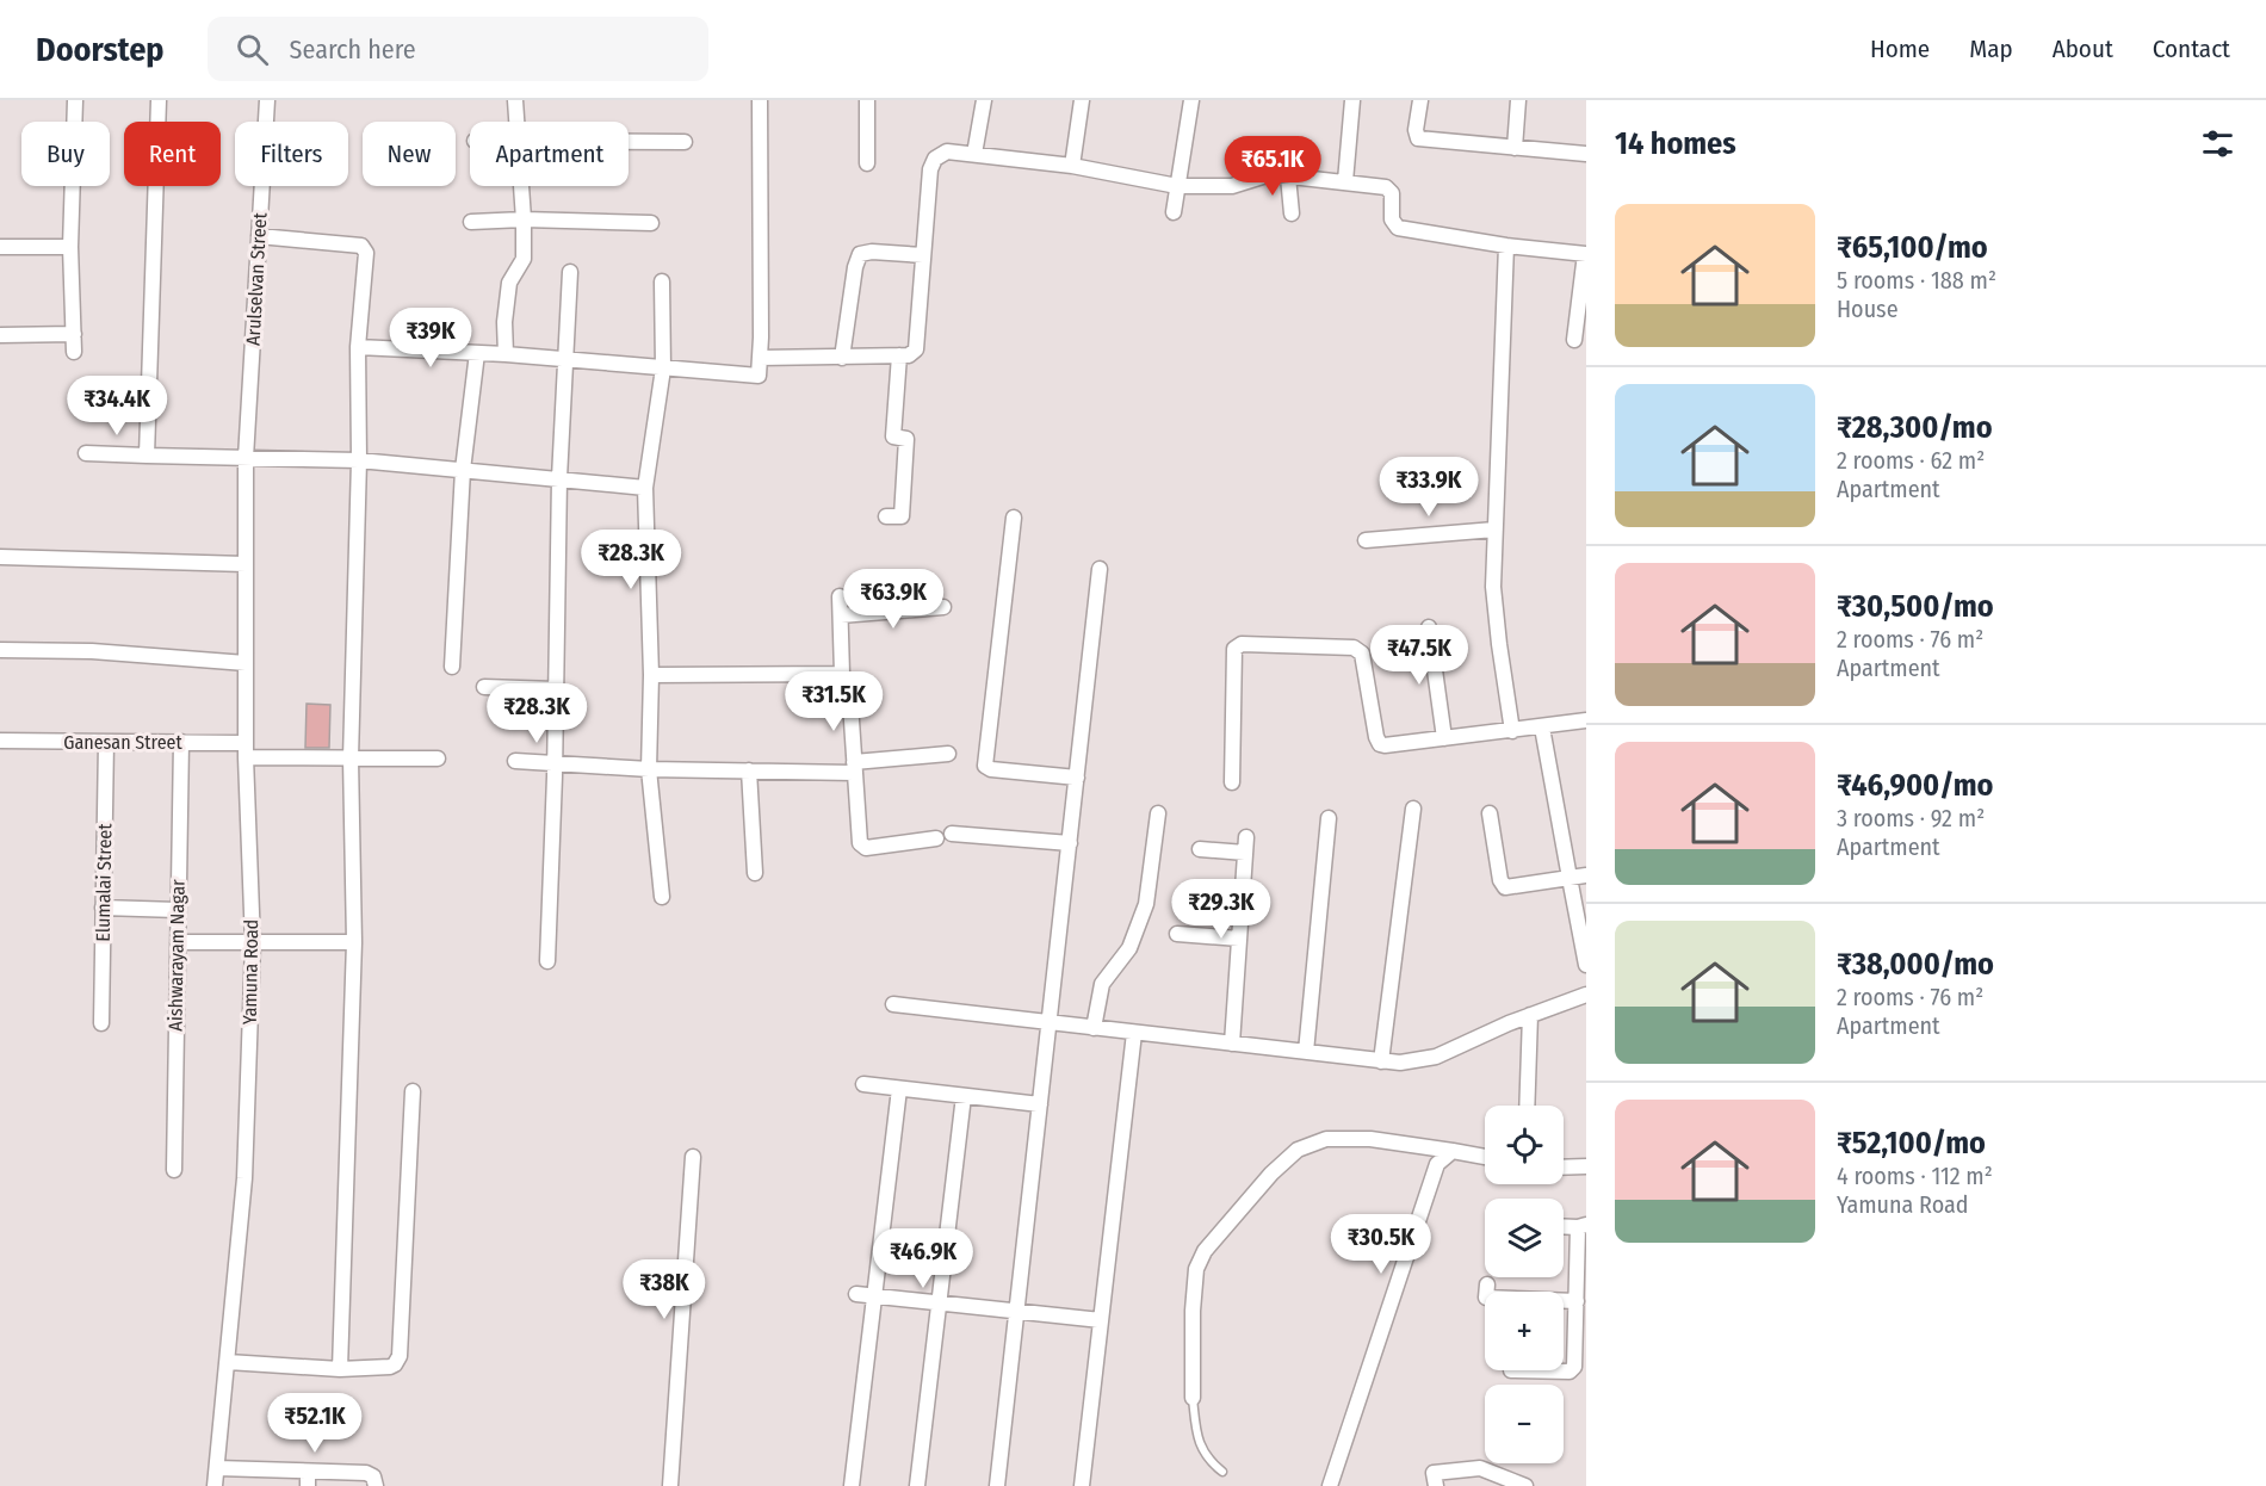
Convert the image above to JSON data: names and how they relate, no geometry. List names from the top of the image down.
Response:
{
  "streets": {
    "street": [
      "Arulselvan Street",
      "Ganesan Street",
      "Elumalai Street",
      "Aishwarayam Nagar",
      "Yamuna Road"
    ]
  },
  "crossings": [
    ["Arulselvan Street", "Yamuna Road"],
    ["Ganesan Street", "Elumalai Street"],
    ["Ganesan Street", "Aishwarayam Nagar"],
    ["Ganesan Street", "Yamuna Road"]
  ],
  "page": {
    "header": "Doorstep",
    "search": "Search here",
    "nav": [
      "Home",
      "Map",
      "About",
      "Contact"
    ],
    "heading": "14 homes",
    "chip": [
      "Buy",
      "Rent",
      "Filters",
      "New",
      "Apartment"
    ],
    "price": [
      "₹65.1K",
      "₹39K",
      "₹34.4K",
      "₹33.9K",
      "₹28.3K",
      "₹63.9K",
      "₹47.5K",
      "₹31.5K",
      "₹28.3K",
      "₹29.3K",
      "₹30.5K",
      "₹46.9K",
      "₹38K",
      "₹52.1K"
    ],
    "list": [
      {
        "name": "₹65,100/mo",
        "note": "5 rooms · 188 m² · House"
      },
      {
        "name": "₹28,300/mo",
        "note": "2 rooms · 62 m² · Apartment"
      },
      {
        "name": "₹30,500/mo",
        "note": "2 rooms · 76 m² · Apartment"
      },
      {
        "name": "₹46,900/mo",
        "note": "3 rooms · 92 m² · Apartment"
      },
      {
        "name": "₹38,000/mo",
        "note": "2 rooms · 76 m² · Apartment"
      },
      {
        "name": "₹52,100/mo",
        "note": "4 rooms · 112 m² · Yamuna Road"
      }
    ],
    "map_buttons": ["+", "−"]
  }
}
